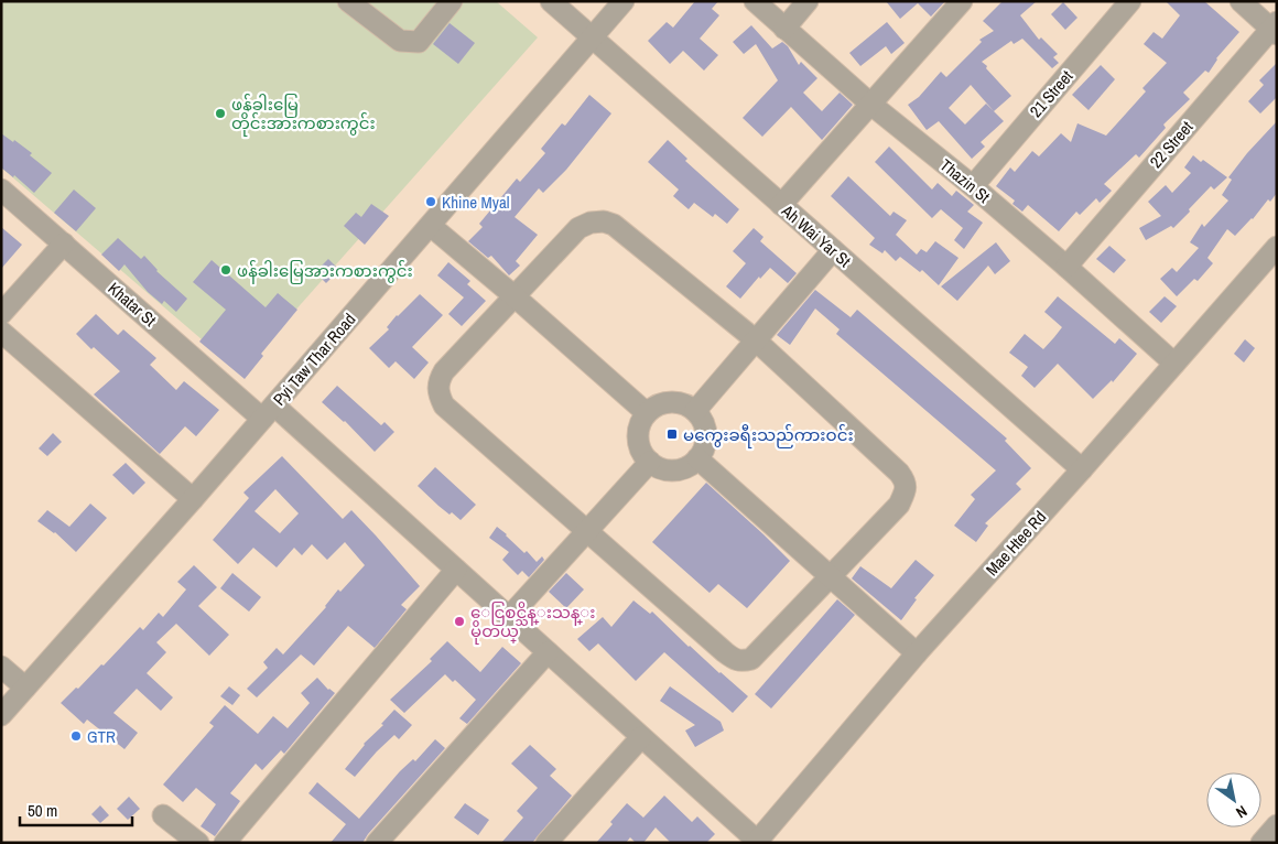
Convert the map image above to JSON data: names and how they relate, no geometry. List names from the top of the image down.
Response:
{
  "streets": {
    "street": [
      "21 Street",
      "22 Street",
      "Thazin St",
      "Ah Wai Yar St",
      "Khatar St",
      "Pyi Taw Thar Road",
      "Mae Htee Rd"
    ]
  },
  "crossings": [
    ["21 Street", "Thazin St"],
    ["22 Street", "Thazin St"],
    ["Thazin St", "Mae Htee Rd"],
    ["Ah Wai Yar St", "Pyi Taw Thar Road"],
    ["Ah Wai Yar St", "Mae Htee Rd"],
    ["Khatar St", "Pyi Taw Thar Road"],
    ["Khatar St", "Mae Htee Rd"]
  ],
  "places": {
    "other": [
      "ဖန်ခါးမြေ တိုင်းအားကစားကွင်း",
      "Khine Myal",
      "ဖန်ခါးမြေအားကစားကွင်း",
      "ေငြစင္သိန္းသန္း မိုတယ္",
      "GTR"
    ],
    "transit": ["မကွေးခရီးသည်ကားဝင်း"]
  },
  "scale_bar": "50 m",
  "north": "bottom right"
}
